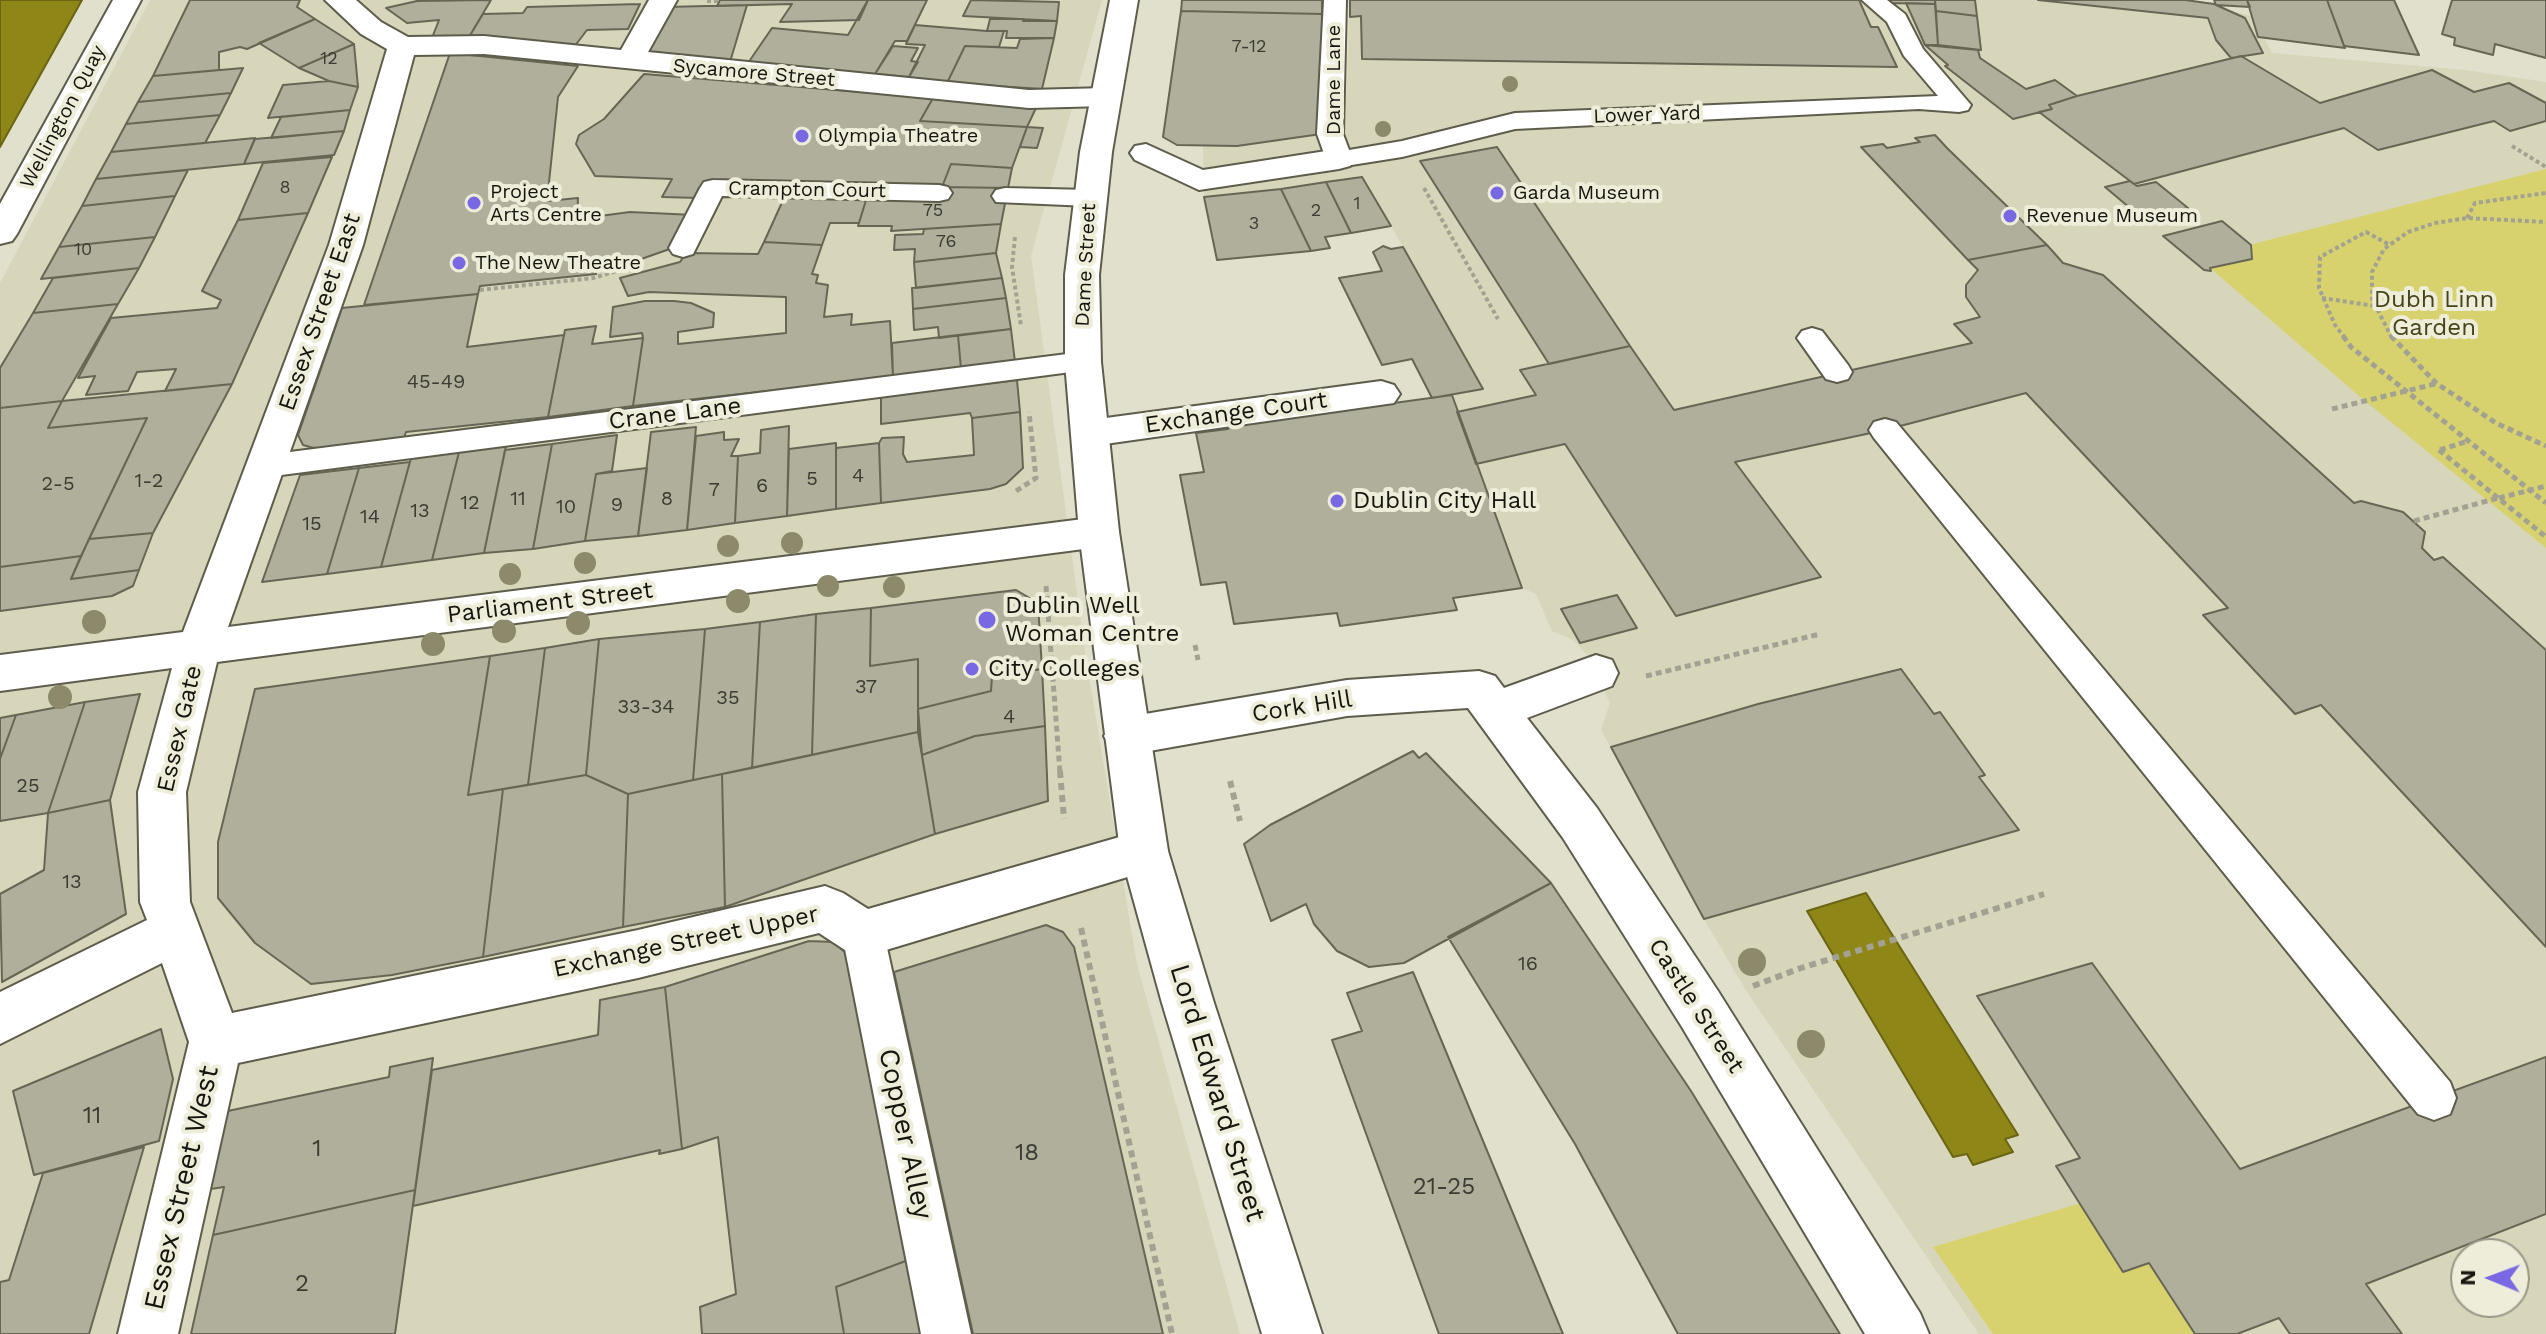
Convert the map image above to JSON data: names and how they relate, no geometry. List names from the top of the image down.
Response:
{
  "streets": {
    "street": [
      "Sycamore Street",
      "Wellington Quay",
      "Dame Street",
      "Essex Street East",
      "Exchange Court",
      "Parliament Street",
      "Cork Hill",
      "Essex Gate",
      "Exchange Street Upper",
      "Castle Street",
      "Lord Edward Street",
      "Essex Street West"
    ],
    "lane": [
      "Dame Lane",
      "Lower Yard",
      "Crampton Court",
      "Crane Lane",
      "Copper Alley"
    ]
  },
  "crossings": [
    ["Sycamore Street", "Dame Street"],
    ["Sycamore Street", "Essex Street East"],
    ["Dame Lane", "Lower Yard"],
    ["Dame Street", "Exchange Court"],
    ["Dame Street", "Crane Lane"],
    ["Dame Street", "Parliament Street"],
    ["Essex Street East", "Crane Lane"],
    ["Essex Street East", "Parliament Street"],
    ["Essex Street East", "Essex Gate"],
    ["Parliament Street", "Essex Gate"],
    ["Cork Hill", "Castle Street"],
    ["Essex Gate", "Exchange Street Upper"],
    ["Essex Gate", "Essex Street West"],
    ["Exchange Street Upper", "Copper Alley"],
    ["Exchange Street Upper", "Essex Street West"]
  ],
  "parks": ["Dubh Linn Garden"],
  "places": [
    "Olympia Theatre",
    "Garda Museum",
    "Project Arts Centre",
    "Revenue Museum",
    "The New Theatre",
    "Dublin City Hall",
    "Dublin Well Woman Centre",
    "City Colleges"
  ],
  "house_numbers": [
    "7-12",
    "12",
    "8",
    "1",
    "75",
    "2",
    "3",
    "76",
    "10",
    "45-49",
    "4",
    "5",
    "1-2",
    "2-5",
    "6",
    "7",
    "11",
    "8",
    "12",
    "9",
    "10",
    "13",
    "14",
    "15",
    "37",
    "35",
    "33-34",
    "4",
    "25",
    "13",
    "16",
    "11",
    "1",
    "18",
    "21-25",
    "2"
  ],
  "north": "left"
}
